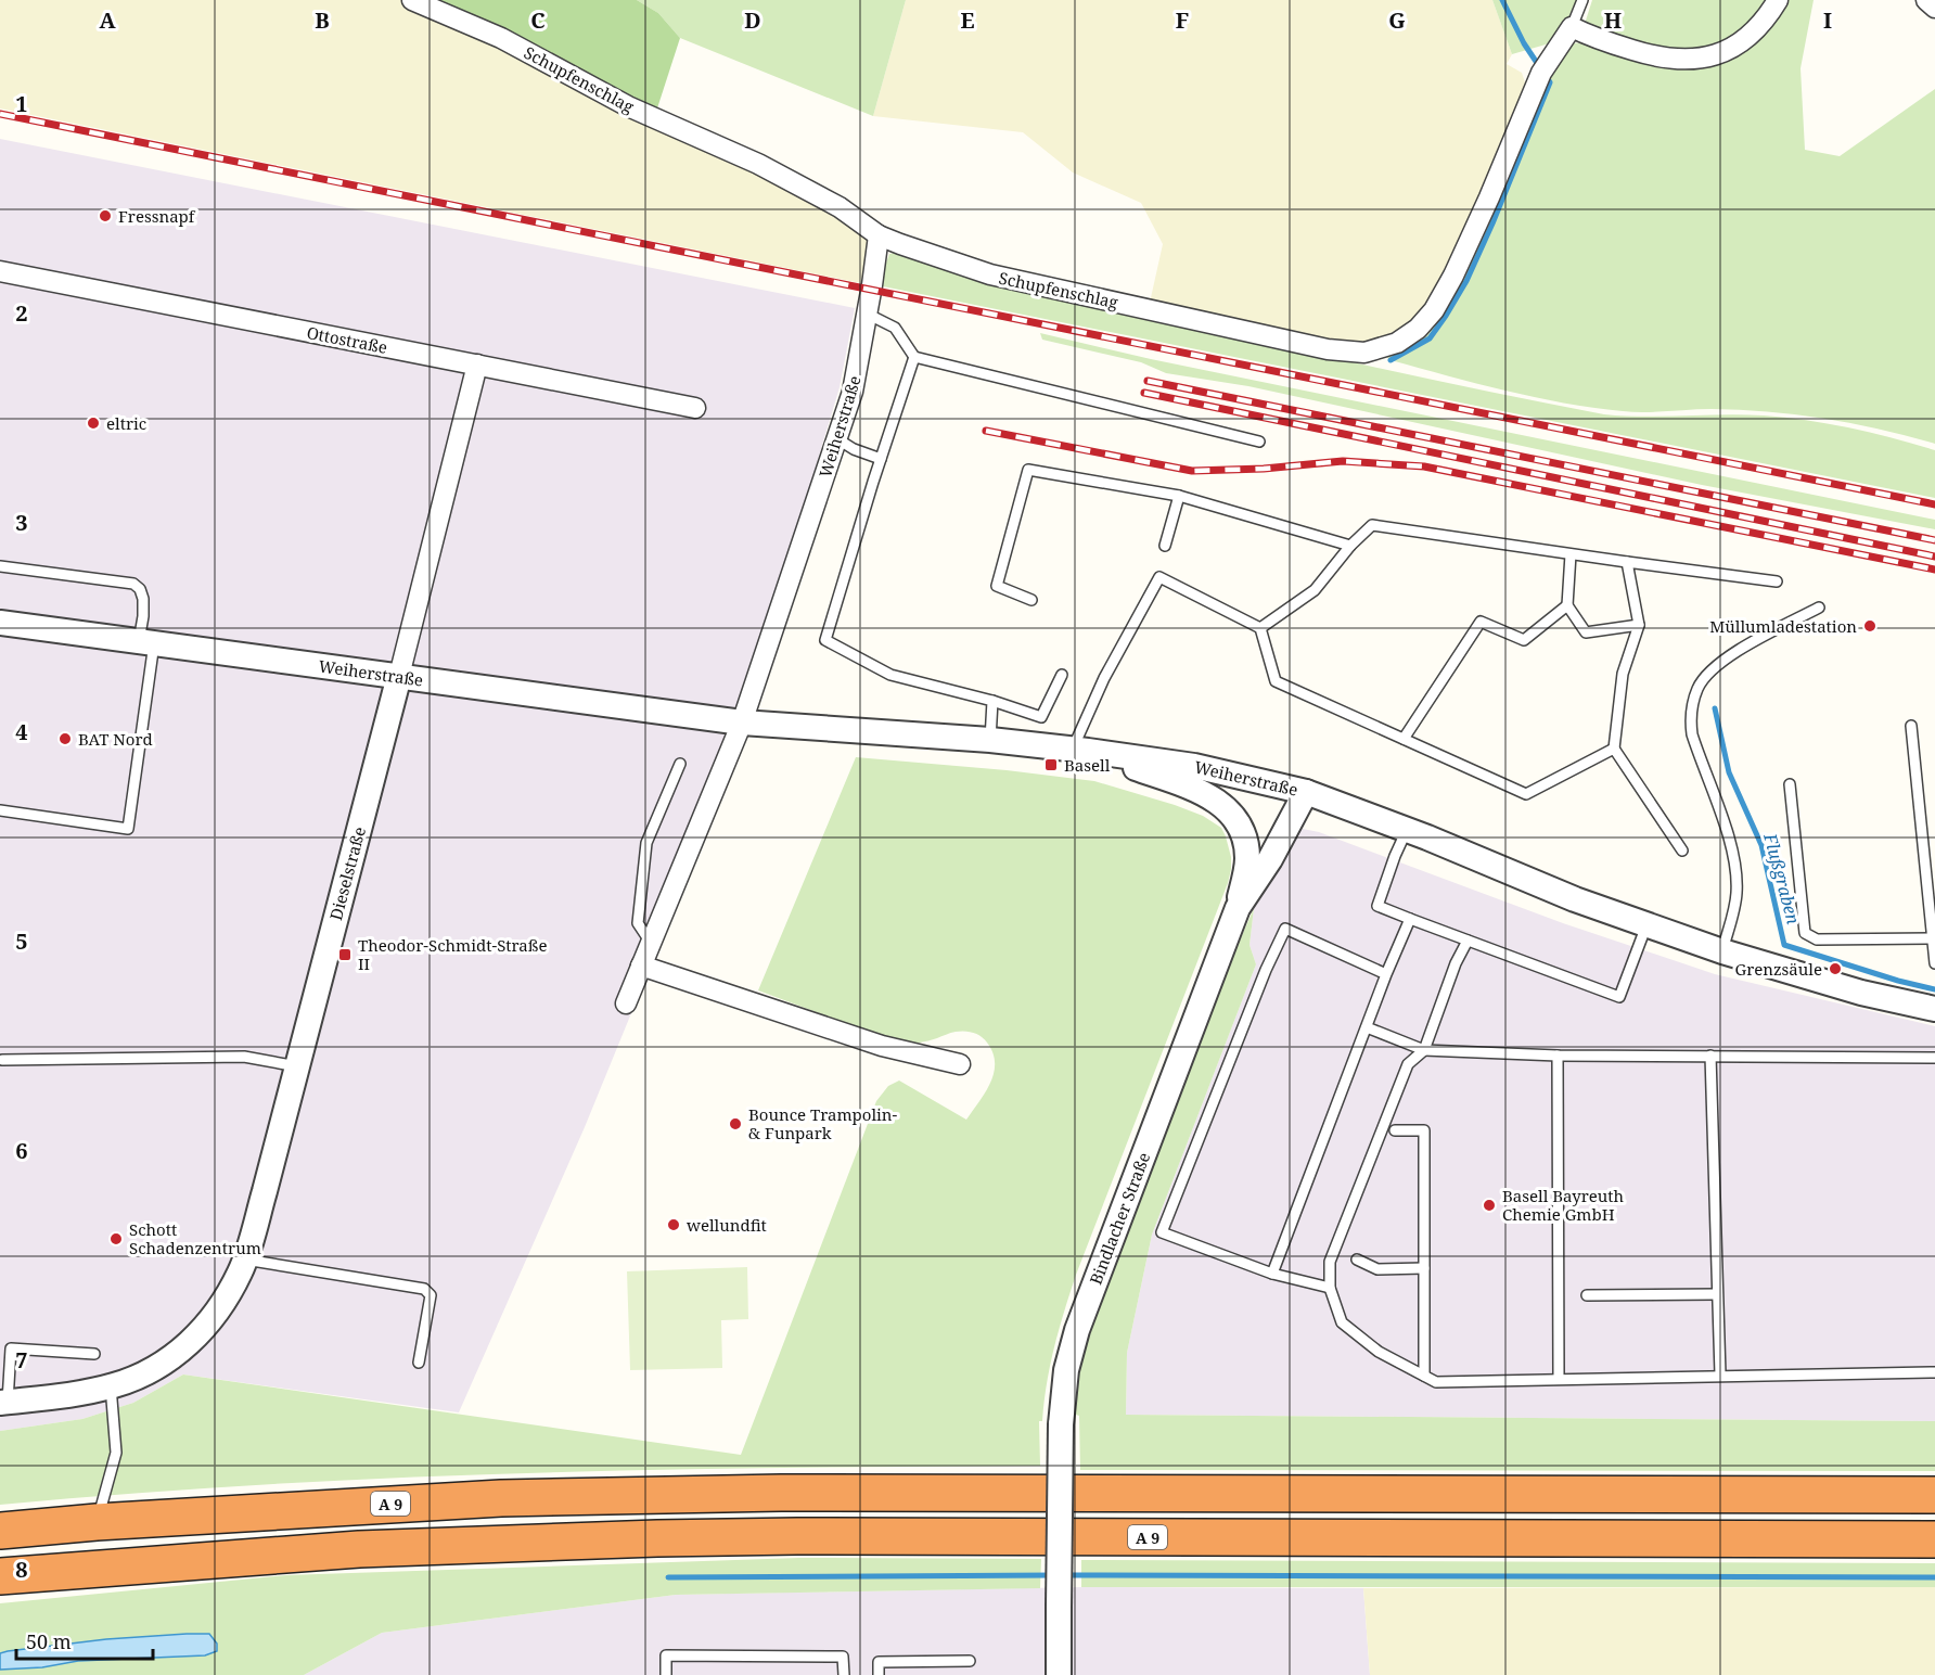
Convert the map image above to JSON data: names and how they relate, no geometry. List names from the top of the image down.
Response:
{
  "streets": {
    "highway": ["A 9"],
    "street": [
      "Schupfenschlag",
      "Ottostraße",
      "Weiherstraße",
      "Dieselstraße",
      "Bindlacher Straße"
    ]
  },
  "crossings": [
    ["Schupfenschlag", "Weiherstraße"],
    ["Ottostraße", "Dieselstraße"],
    ["Weiherstraße", "Dieselstraße"],
    ["Weiherstraße", "Bindlacher Straße"]
  ],
  "water": ["Flußgraben"],
  "places": {
    "other": [
      "Fressnapf",
      "eltric",
      "Müllumladestation",
      "BAT Nord",
      "Grenzsäule",
      "Bounce Trampolin- & Funpark",
      "Basell Bayreuth Chemie GmbH",
      "wellundfit",
      "Schott Schadenzentrum"
    ],
    "transit": ["Basell", "Theodor-Schmidt-Straße II"]
  },
  "scale_bar": "50 m",
  "grid": {
    "columns": [
      "A",
      "B",
      "C",
      "D",
      "E",
      "F",
      "G",
      "H",
      "I"
    ],
    "rows": [
      "1",
      "2",
      "3",
      "4",
      "5",
      "6",
      "7",
      "8"
    ]
  }
}
